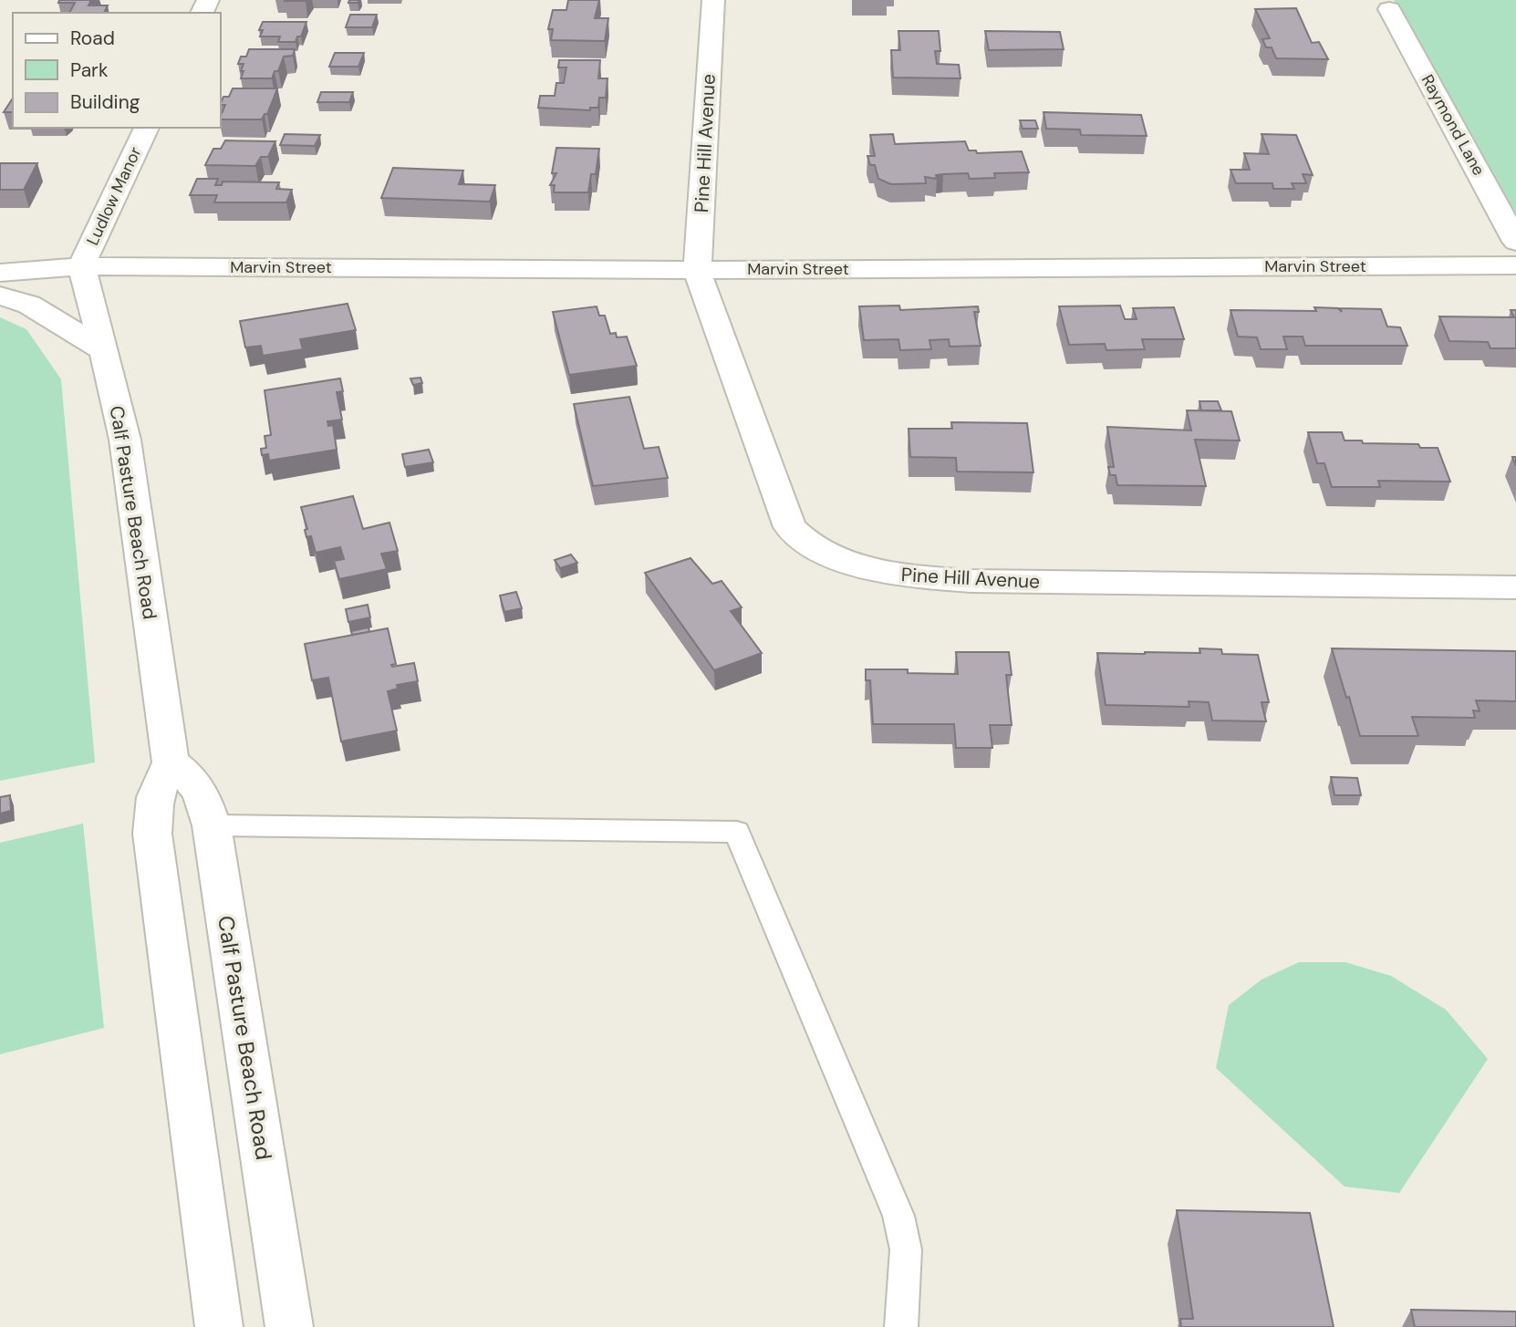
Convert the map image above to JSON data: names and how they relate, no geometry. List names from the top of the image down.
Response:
{
  "streets": {
    "street": [
      "Raymond Lane",
      "Pine Hill Avenue",
      "Ludlow Manor",
      "Marvin Street",
      "Calf Pasture Beach Road"
    ]
  },
  "crossings": [
    ["Pine Hill Avenue", "Marvin Street"],
    ["Ludlow Manor", "Marvin Street"],
    ["Ludlow Manor", "Calf Pasture Beach Road"],
    ["Marvin Street", "Calf Pasture Beach Road"]
  ],
  "legend": ["Road", "Park", "Building"]
}
